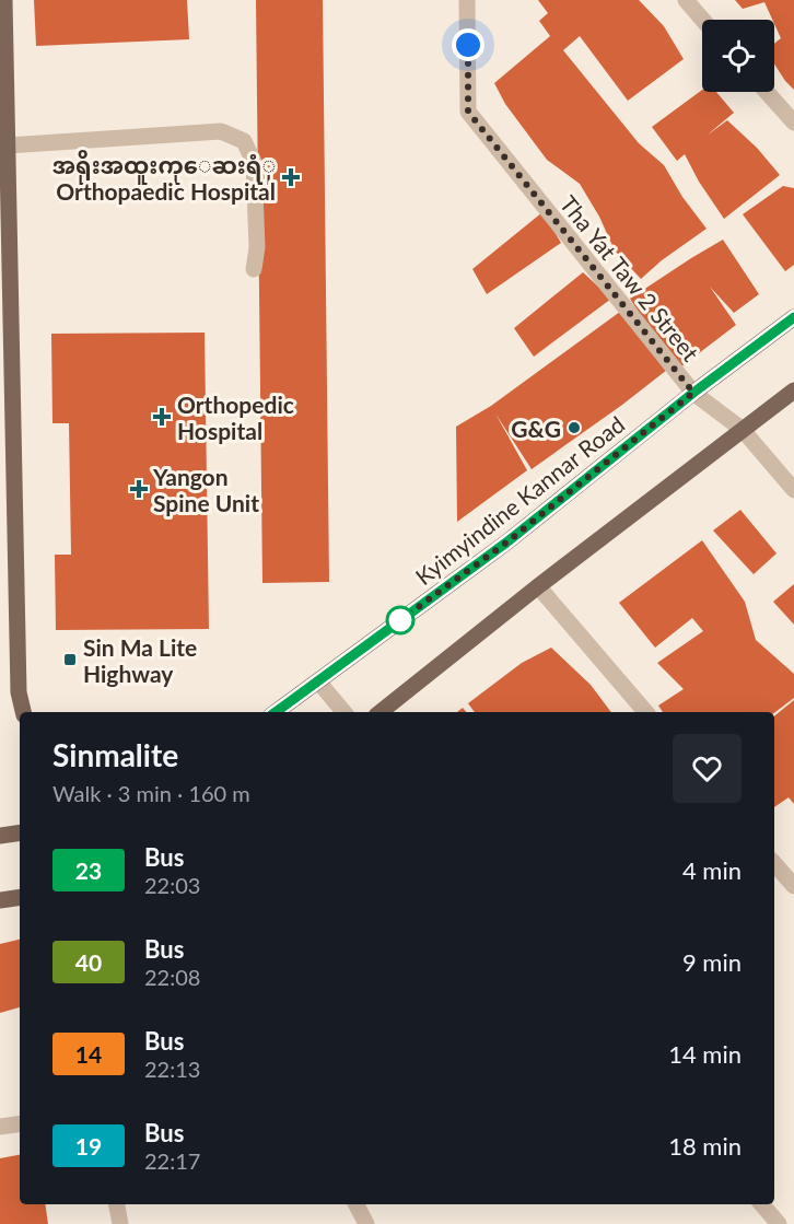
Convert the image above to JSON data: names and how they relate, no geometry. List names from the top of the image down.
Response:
{
  "streets": {
    "main road": ["Kyimyindine Kannar Road"],
    "street": ["Tha Yat Taw 2 Street"]
  },
  "crossings": [
    ["Tha Yat Taw 2 Street", "Kyimyindine Kannar Road"]
  ],
  "places": {
    "health": ["အရိုးအထူးကုေဆးရံု Orthopaedic Hospital", "Orthopedic Hospital", "Yangon Spine Unit"],
    "other": ["G&G"],
    "transit": ["Sin Ma Lite Highway"]
  },
  "lines": ["bus line 23"],
  "page": {
    "heading": ["Sinmalite", "Walk · 3 min · 160 m"],
    "list": [
      {
        "mark": "23",
        "name": "Bus",
        "note": "22:03",
        "value": "4 min"
      },
      {
        "mark": "40",
        "name": "Bus",
        "note": "22:08",
        "value": "9 min"
      },
      {
        "mark": "14",
        "name": "Bus",
        "note": "22:13",
        "value": "14 min"
      },
      {
        "mark": "19",
        "name": "Bus",
        "note": "22:17",
        "value": "18 min"
      }
    ]
  }
}
